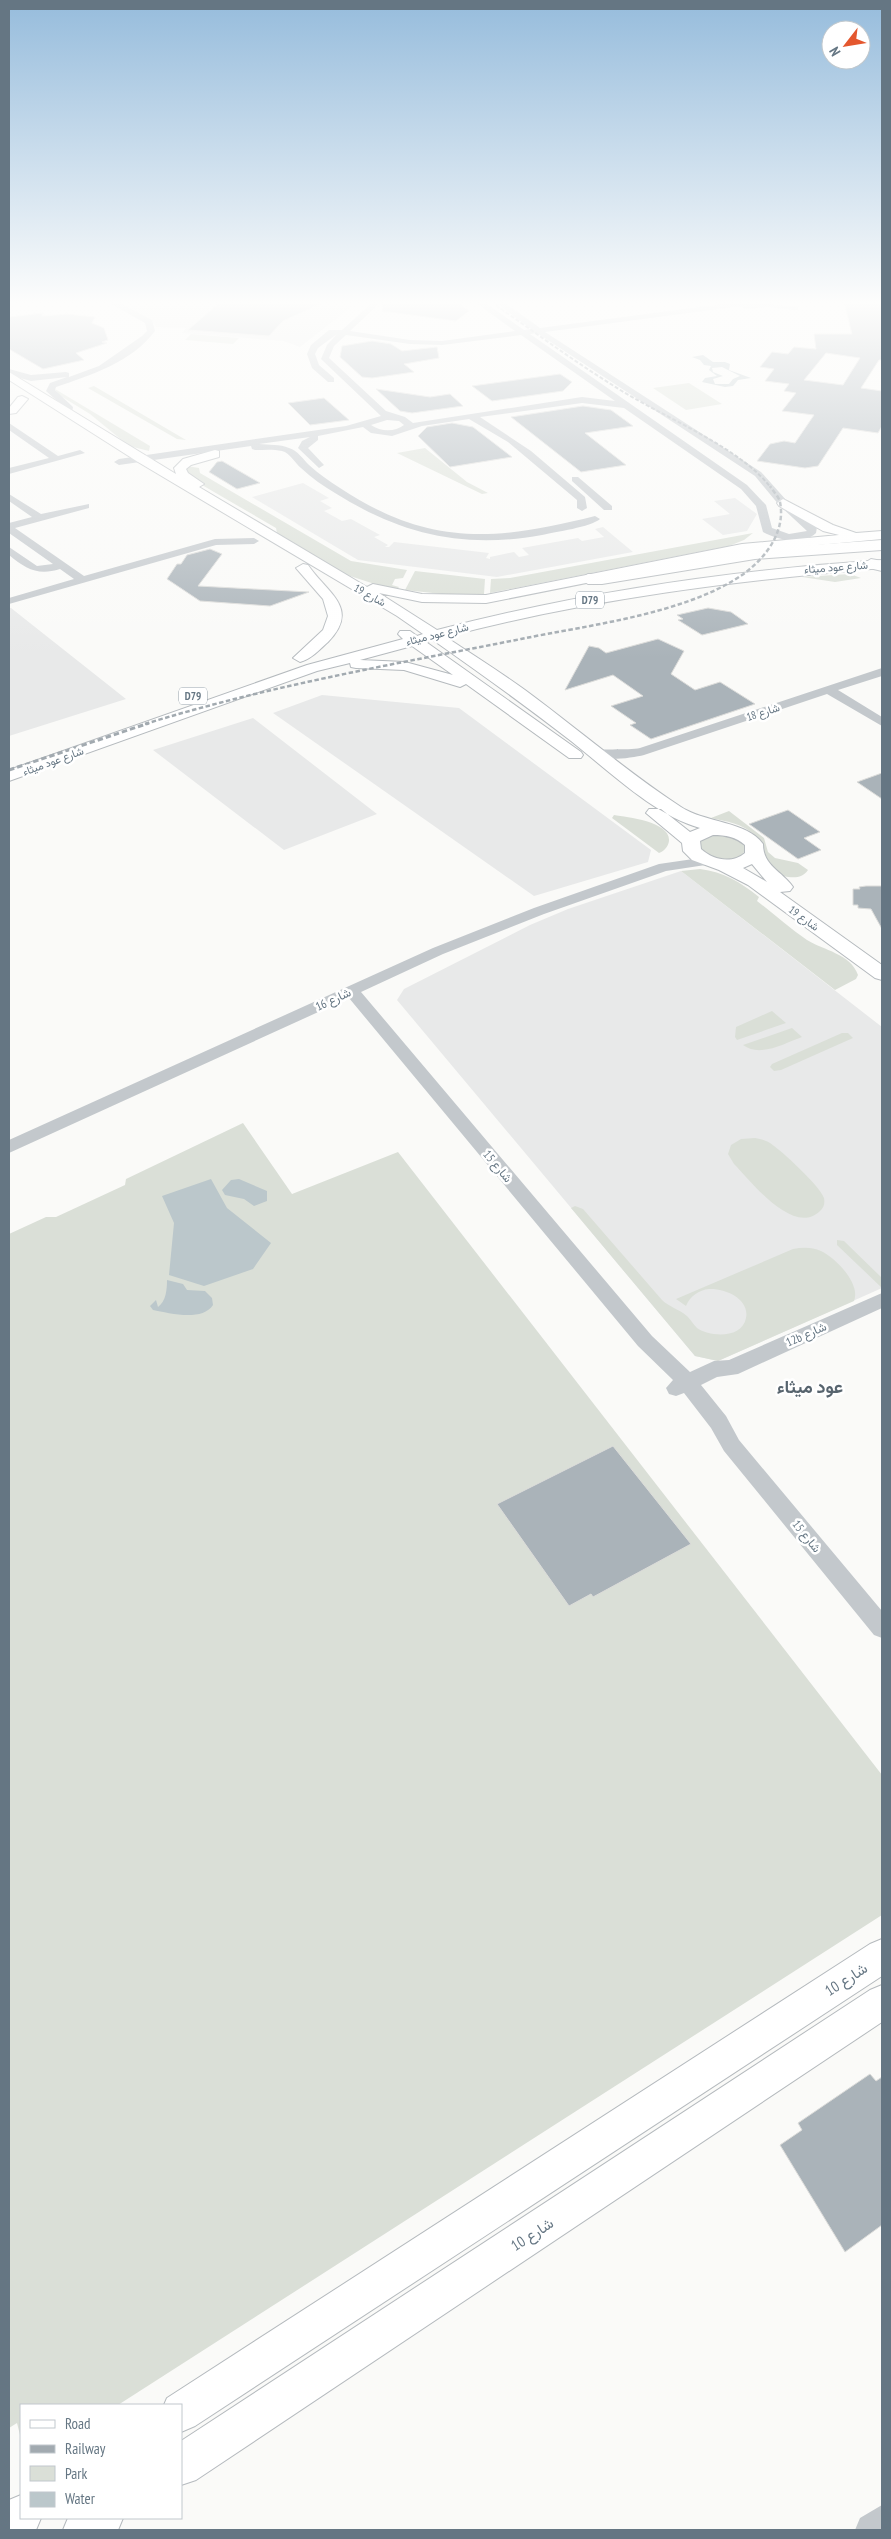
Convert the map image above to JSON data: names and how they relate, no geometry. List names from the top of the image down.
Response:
{
  "streets": {
    "main road": [
      "شارع عود ميثاء",
      "شارع 19",
      "D79",
      "شارع 10"
    ],
    "street": [
      "شارع 18",
      "شارع 16",
      "شارع 15",
      "12b شارع"
    ]
  },
  "crossings": [
    ["شارع عود ميثاء", "شارع 19"],
    ["شارع 19", "شارع 18"],
    ["شارع 19", "شارع 16"],
    ["شارع 16", "شارع 15"],
    ["شارع 15", "12b شارع"]
  ],
  "districts": ["عود ميثاء"],
  "legend": [
    "Road",
    "Railway",
    "Park",
    "Water"
  ],
  "north": "bottom left"
}
